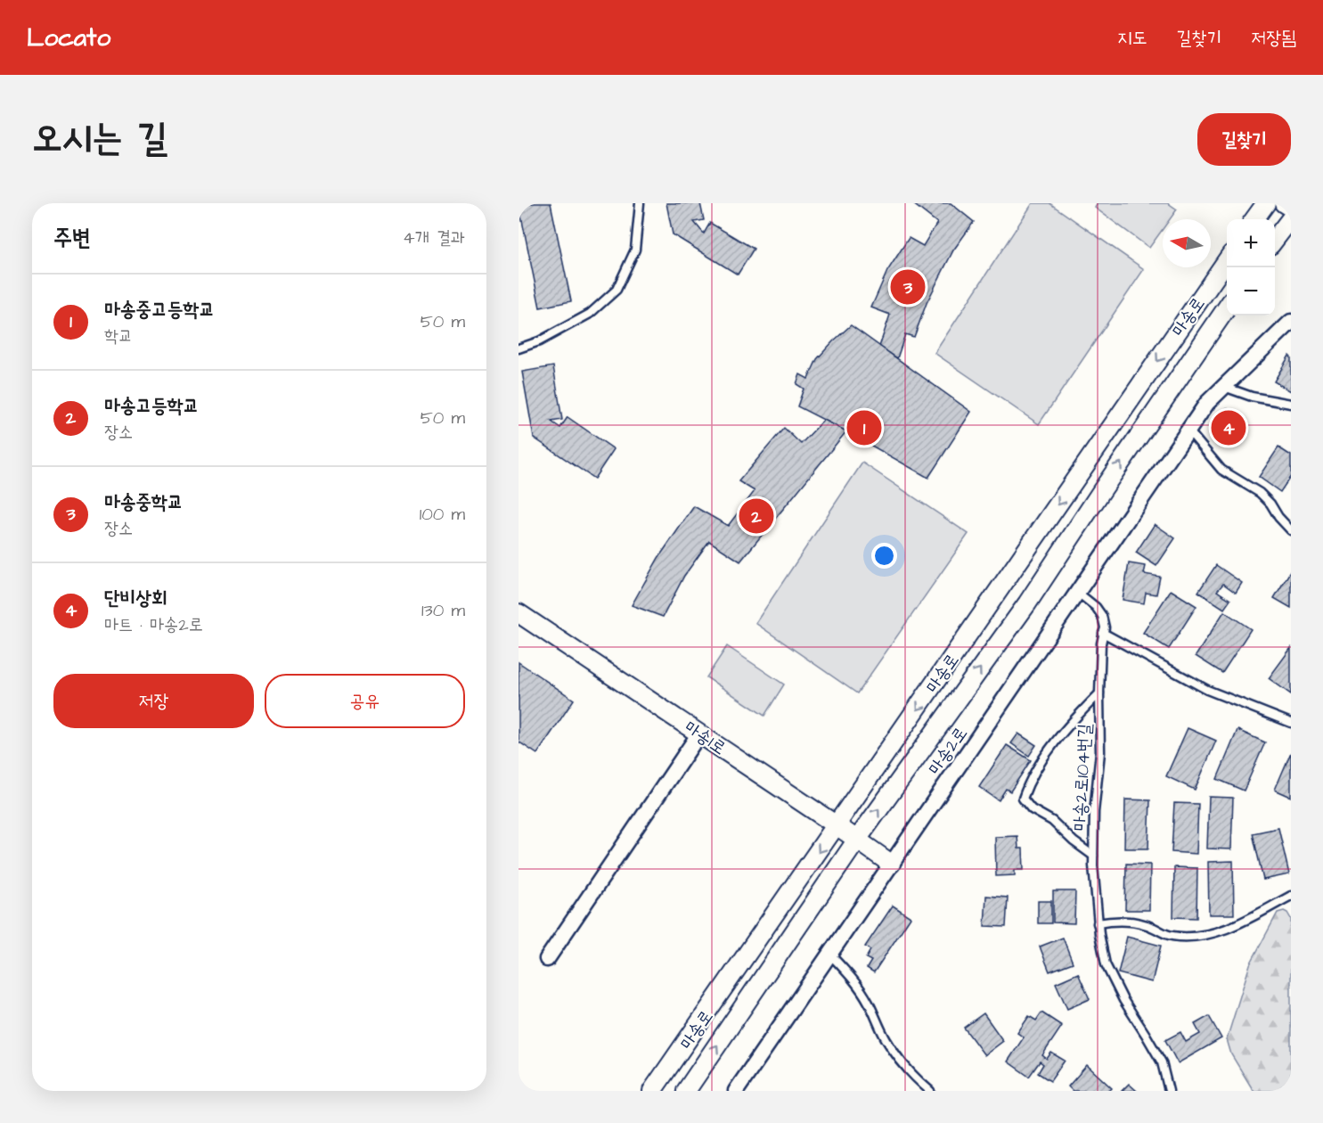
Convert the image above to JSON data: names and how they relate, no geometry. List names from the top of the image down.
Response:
{
  "streets": {
    "street": ["마송로", "마송1로", "마송2로"],
    "lane": ["마송2로104번길"]
  },
  "crossings": [
    ["마송로", "마송1로"],
    ["마송1로", "마송2로"],
    ["마송2로", "마송2로104번길"]
  ],
  "north": "left",
  "page": {
    "header": "Locato",
    "nav": ["지도", "길찾기", "저장됨"],
    "title": "오시는 길",
    "buttons": [
      "길찾기",
      ["저장", "공유"]
    ],
    "heading": ["주변", "4개 결과"],
    "map_buttons": ["+", "−"],
    "pins": [
      "3",
      "1",
      "4",
      "2"
    ],
    "list": [
      {
        "mark": "1",
        "name": "마송중고등학교",
        "note": "학교",
        "value": "50 m"
      },
      {
        "mark": "2",
        "name": "마송고등학교",
        "note": "장소",
        "value": "50 m"
      },
      {
        "mark": "3",
        "name": "마송중학교",
        "note": "장소",
        "value": "100 m"
      },
      {
        "mark": "4",
        "name": "단비상회",
        "note": "마트 · 마송2로",
        "value": "130 m"
      }
    ]
  }
}
